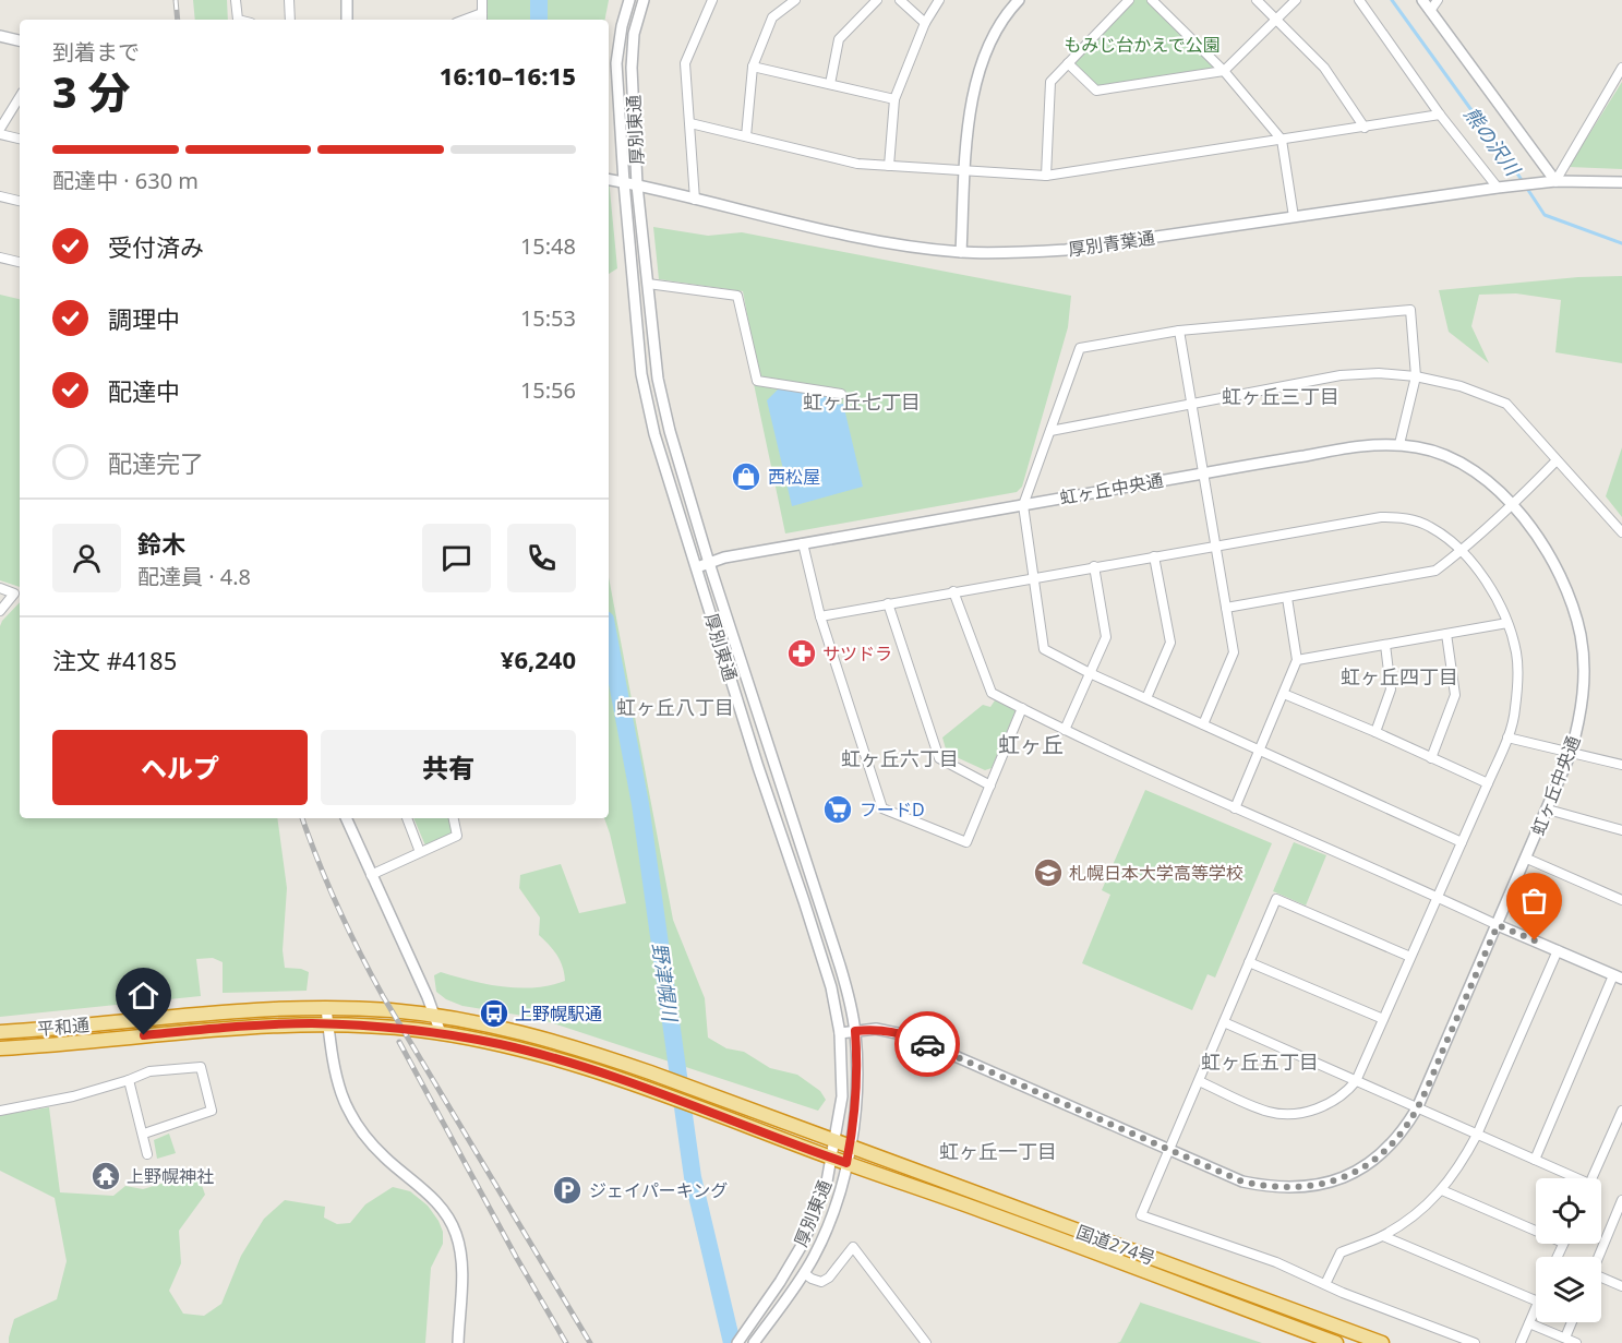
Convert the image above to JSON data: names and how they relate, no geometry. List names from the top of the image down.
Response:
{
  "streets": {
    "highway": ["平和通", "国道274号"],
    "street": ["厚別東通", "厚別青葉通", "虹ヶ丘中央通"]
  },
  "crossings": [
    ["厚別東通", "厚別青葉通"],
    ["厚別東通", "虹ヶ丘中央通"],
    ["厚別東通", "平和通"],
    ["厚別東通", "国道274号"],
    ["平和通", "国道274号"]
  ],
  "districts": [
    "虹ヶ丘三丁目",
    "虹ヶ丘七丁目",
    "虹ヶ丘四丁目",
    "虹ヶ丘八丁目",
    "虹ヶ丘",
    "虹ヶ丘六丁目",
    "虹ヶ丘五丁目",
    "虹ヶ丘一丁目"
  ],
  "water": ["熊の沢川", "野津幌川"],
  "parks": ["もみじ台かえで公園"],
  "places": {
    "shop": ["西松屋"],
    "pharmacy": ["サツドラ"],
    "supermarket": ["フードD"],
    "school or university": ["札幌日本大学高等学校"],
    "bus stop": ["上野幌駅通"],
    "temple": ["上野幌神社"],
    "parking": ["ジェイパーキング"]
  },
  "page": {
    "heading": ["3 分", "到着まで", "16:10–16:15"],
    "panel": [
      "鈴木",
      "配達員 · 4.8",
      "注文 #4185",
      "¥6,240"
    ],
    "bar": "配達中 · 630 m",
    "list": [
      ["受付済み", "15:48"],
      ["調理中", "15:53"],
      ["配達中", "15:56"],
      "配達完了"
    ],
    "buttons": ["ヘルプ", "共有"]
  }
}
